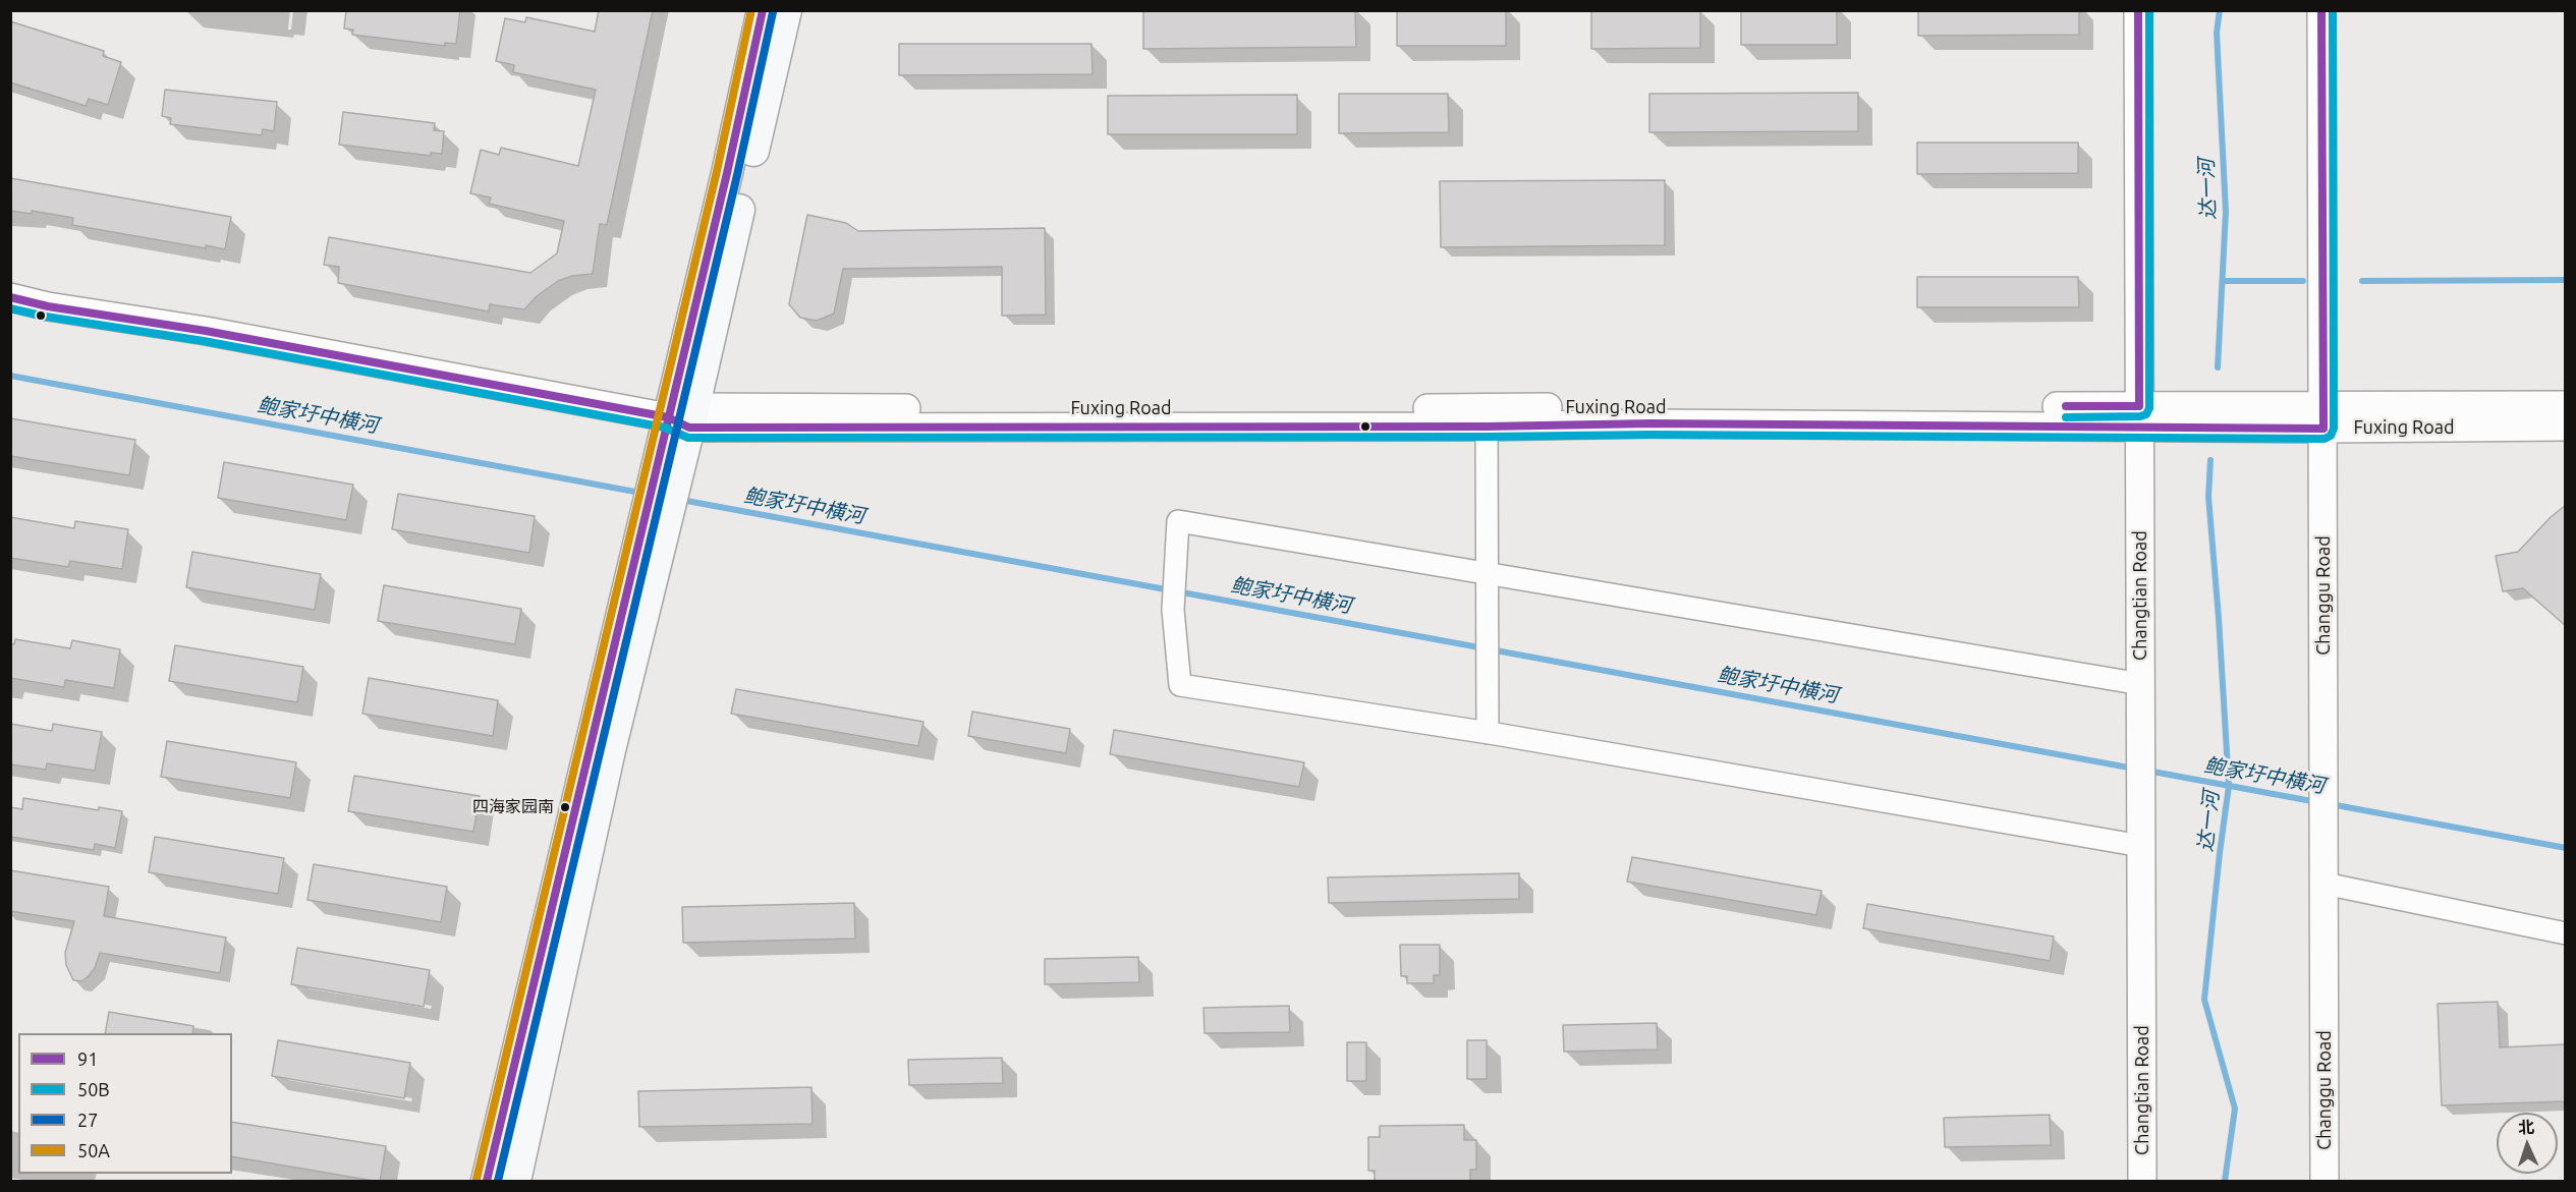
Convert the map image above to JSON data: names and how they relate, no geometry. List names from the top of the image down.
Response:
{
  "streets": {
    "street": ["Fuxing Road", "Changtian Road", "Changgu Road"]
  },
  "crossings": [
    ["Fuxing Road", "Changtian Road"],
    ["Fuxing Road", "Changgu Road"]
  ],
  "water": ["达一河", "鲍家圩中横河"],
  "places": ["四海家园南"],
  "lines": [
    "transit line 91",
    "transit line 50B",
    "transit line 50A",
    "transit line 27"
  ],
  "legend": [
    "91",
    "50B",
    "27",
    "50A"
  ],
  "north": "top"
}
